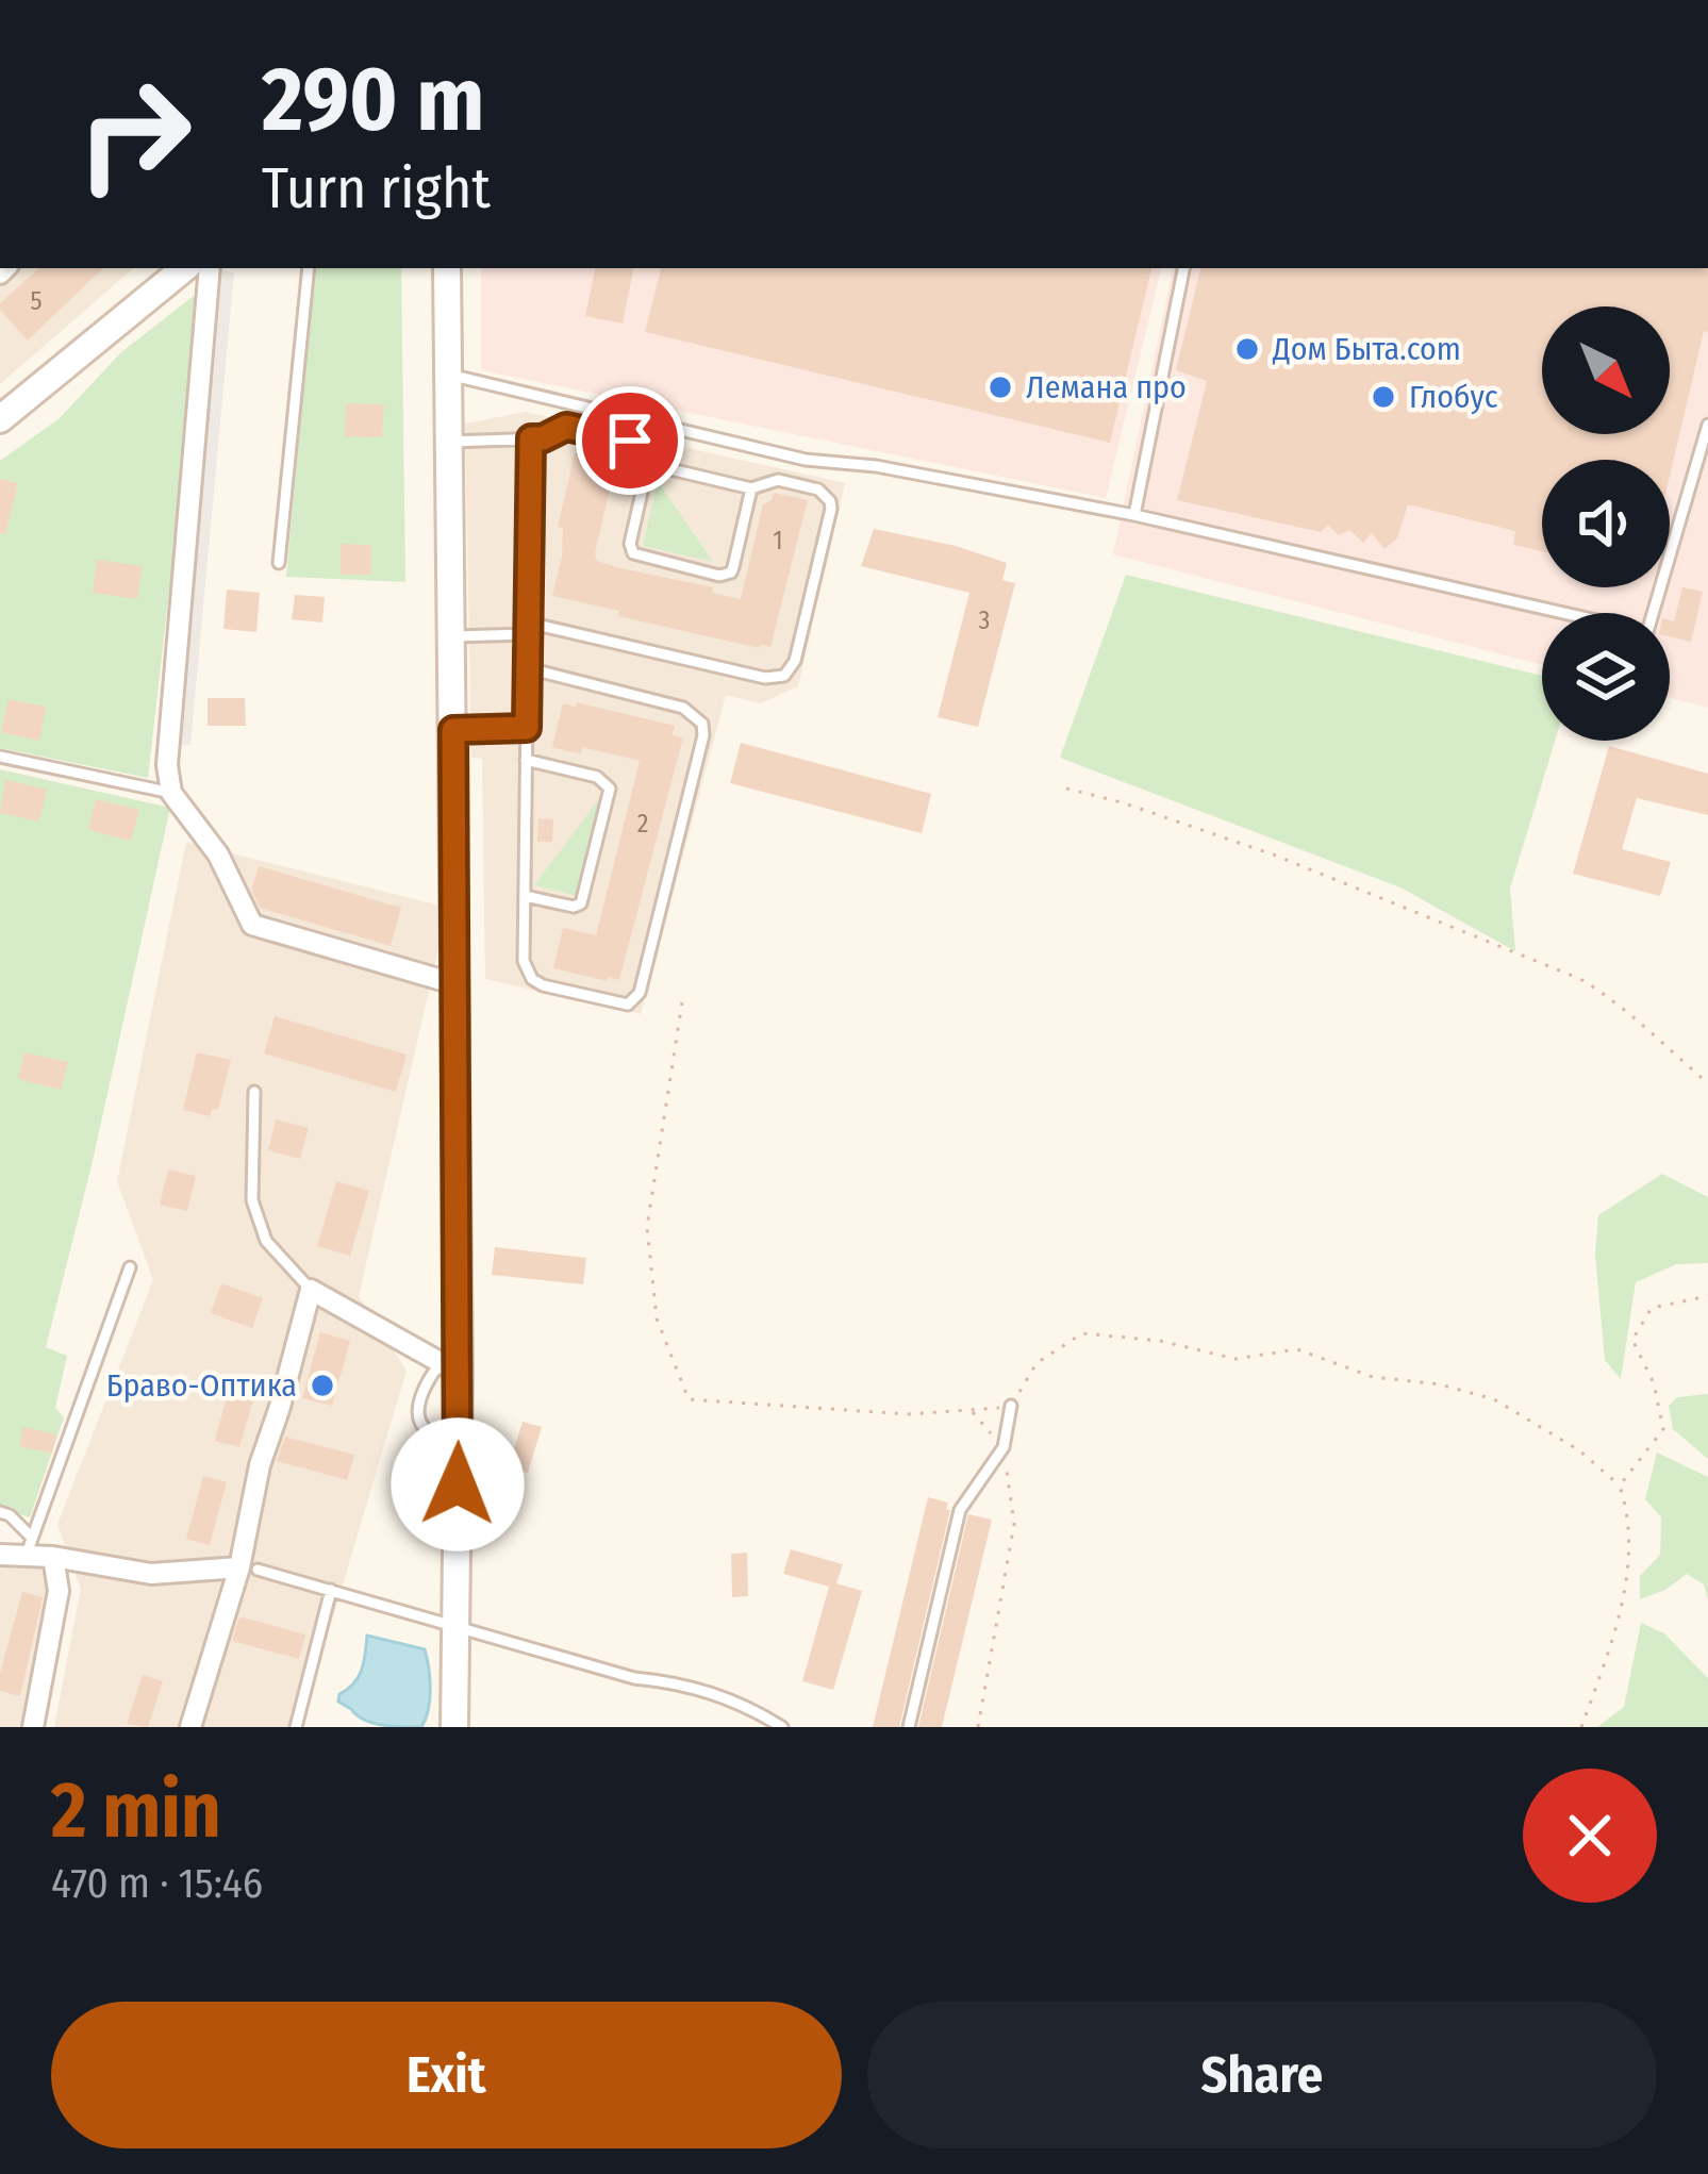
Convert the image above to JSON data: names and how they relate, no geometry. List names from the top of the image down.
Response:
{
  "places": [
    "Дом Быта.com",
    "Лемана про",
    "Глобус",
    "Браво-Оптика"
  ],
  "house_numbers": [
    "5",
    "1",
    "3",
    "2"
  ],
  "north": "bottom right",
  "page": {
    "turn": ["290 m", "Turn right"],
    "heading": ["2 min", "470 m · 15:46"],
    "buttons": ["Exit", "Share"]
  }
}
